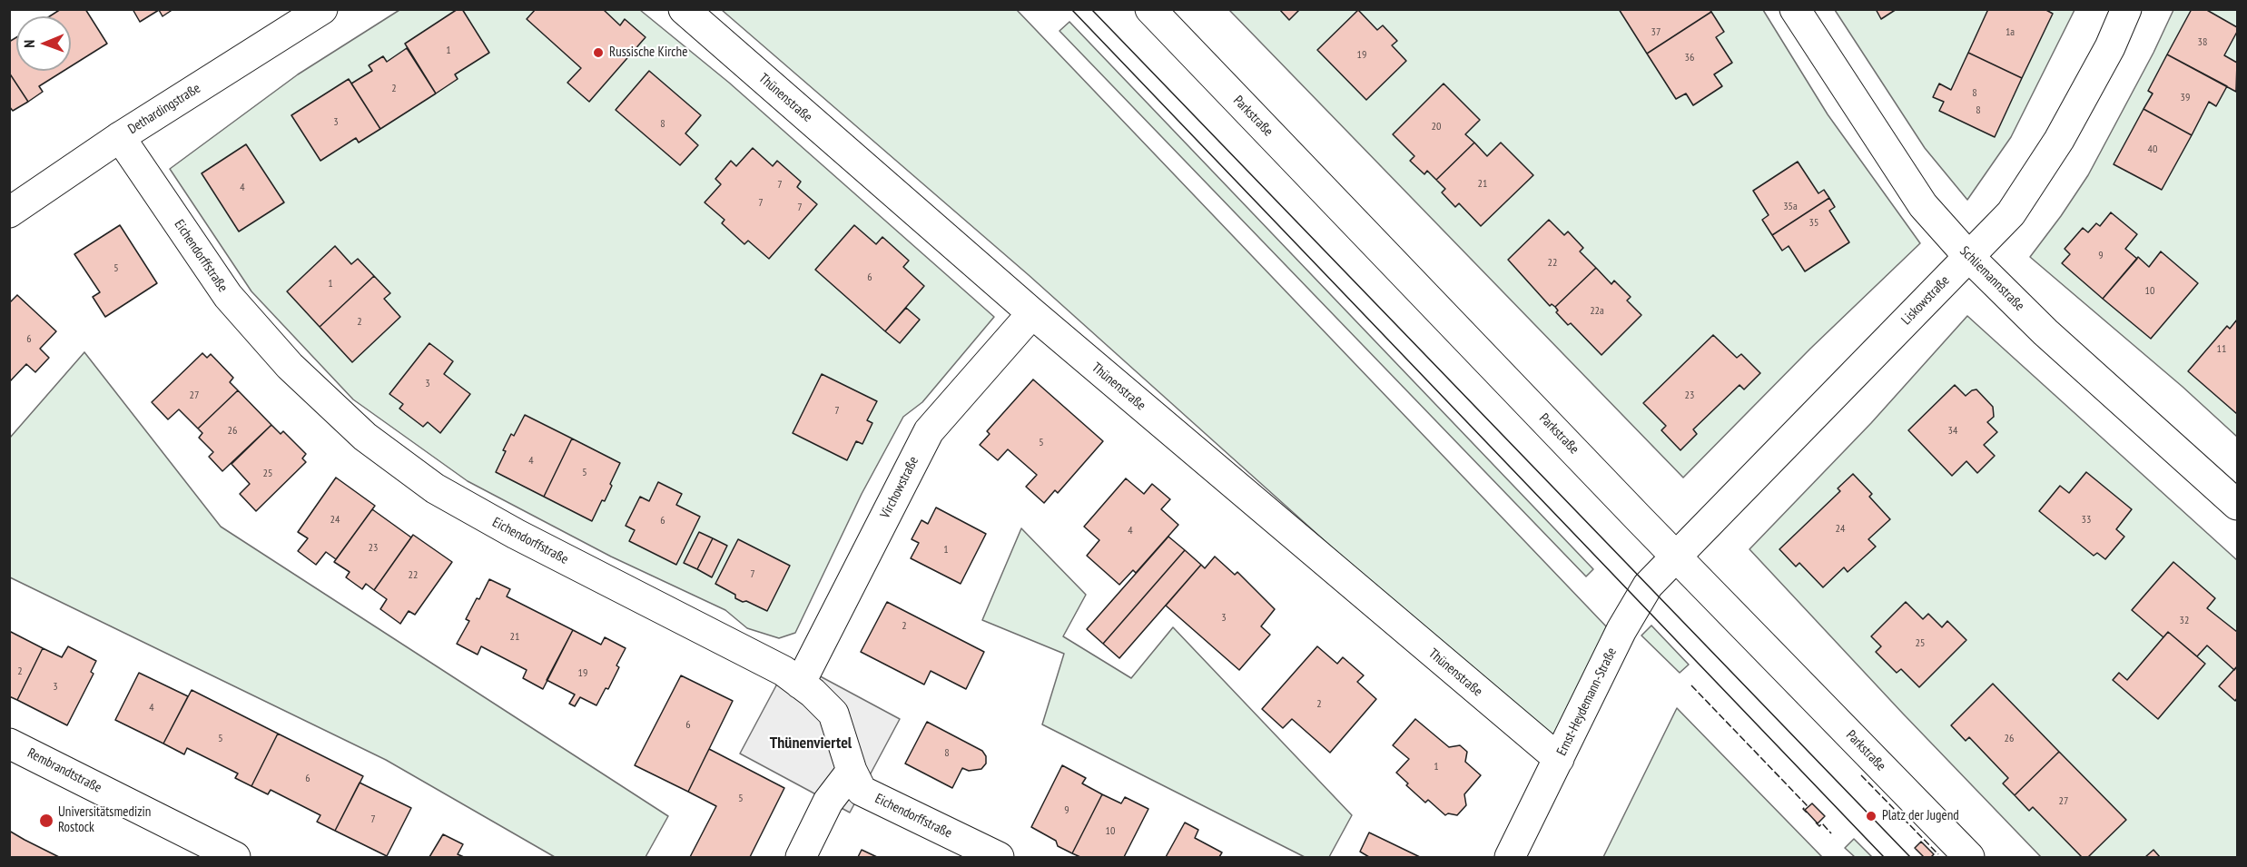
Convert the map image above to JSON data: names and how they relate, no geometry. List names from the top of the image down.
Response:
{
  "streets": {
    "street": [
      "Thünenstraße",
      "Dethardingstraße",
      "Parkstraße",
      "Eichendorffstraße",
      "Schliemannstraße",
      "Liskowstraße",
      "Virchowstraße",
      "Ernst-Heydemann-Straße",
      "Rembrandtstraße"
    ]
  },
  "crossings": [
    ["Thünenstraße", "Virchowstraße"],
    ["Thünenstraße", "Ernst-Heydemann-Straße"],
    ["Dethardingstraße", "Eichendorffstraße"],
    ["Parkstraße", "Liskowstraße"],
    ["Parkstraße", "Ernst-Heydemann-Straße"],
    ["Eichendorffstraße", "Virchowstraße"],
    ["Schliemannstraße", "Liskowstraße"],
    ["Liskowstraße", "Ernst-Heydemann-Straße"]
  ],
  "districts": ["Thünenviertel"],
  "places": ["Russische Kirche", "Platz der Jugend", "Universitätsmedizin Rostock"],
  "house_numbers": [
    "37",
    "1a",
    "38",
    "1",
    "19",
    "36",
    "2",
    "8",
    "39",
    "8",
    "3",
    "8",
    "20",
    "40",
    "21",
    "7",
    "4",
    "7",
    "35a",
    "7",
    "35",
    "9",
    "22",
    "5",
    "6",
    "1",
    "10",
    "22a",
    "2",
    "6",
    "11",
    "3",
    "27",
    "23",
    "7",
    "26",
    "34",
    "5",
    "4",
    "5",
    "25",
    "24",
    "33",
    "6",
    "24",
    "4",
    "23",
    "1",
    "7",
    "22",
    "3",
    "32",
    "2",
    "21",
    "25",
    "2",
    "19",
    "3",
    "2",
    "4",
    "6",
    "5",
    "26",
    "8",
    "1",
    "6",
    "5",
    "27",
    "9",
    "7",
    "10"
  ],
  "north": "left"
}
